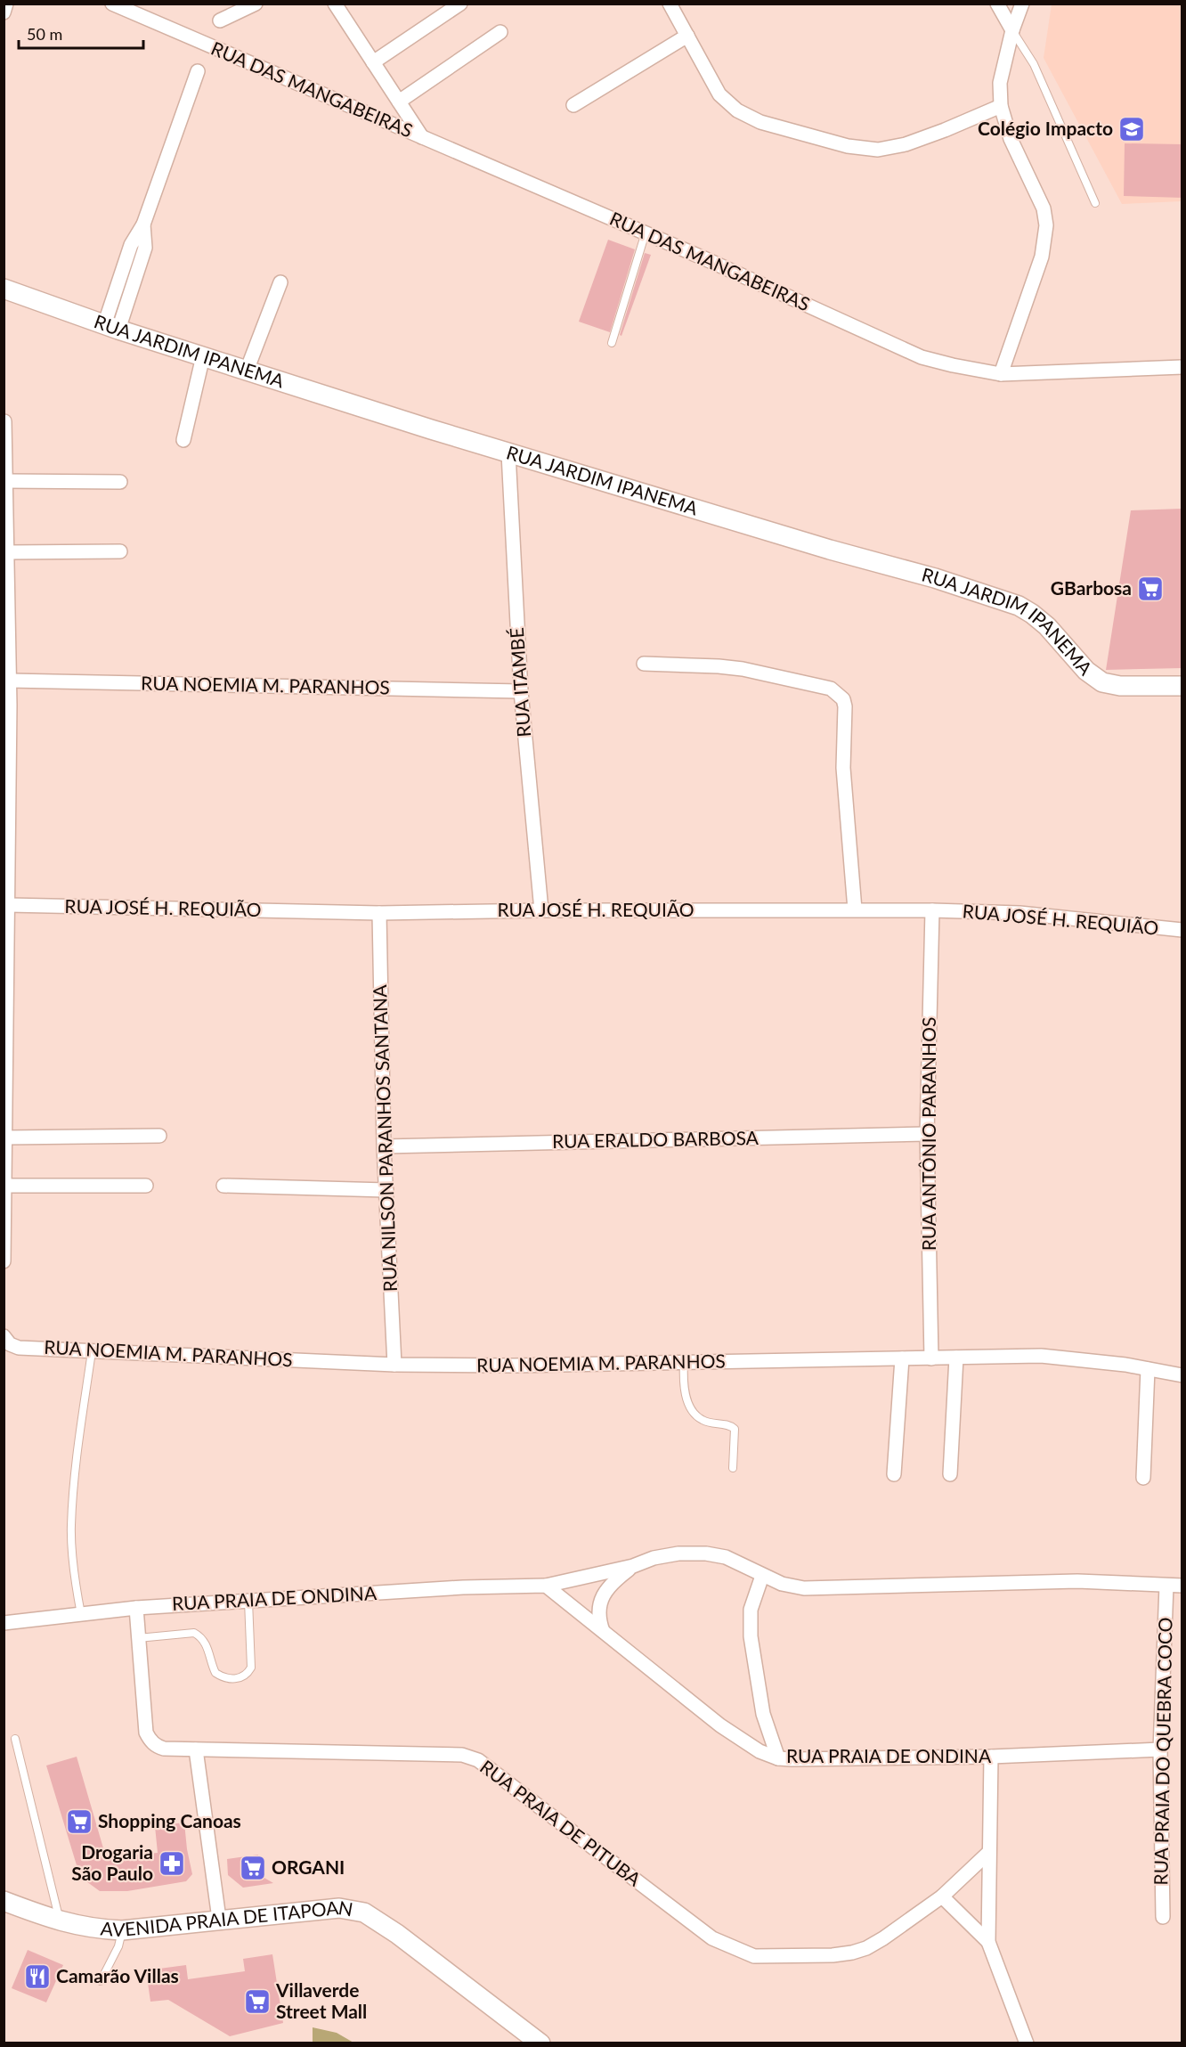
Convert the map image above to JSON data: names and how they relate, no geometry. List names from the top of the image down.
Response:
{
  "streets": {
    "street": [
      "RUA DAS MANGABEIRAS",
      "RUA JARDIM IPANEMA",
      "RUA ITAMBÉ",
      "RUA NOEMIA M. PARANHOS",
      "RUA JOSÉ H. REQUIÃO",
      "RUA ANTÔNIO PARANHOS",
      "RUA NILSON PARANHOS SANTANA",
      "RUA ERALDO BARBOSA",
      "RUA PRAIA DE ONDINA",
      "RUA PRAIA DO QUEBRA COCO",
      "RUA PRAIA DE PITUBA",
      "AVENIDA PRAIA DE ITAPOAN"
    ]
  },
  "crossings": [
    ["RUA JARDIM IPANEMA", "RUA ITAMBÉ"],
    ["RUA ITAMBÉ", "RUA NOEMIA M. PARANHOS"],
    ["RUA ITAMBÉ", "RUA JOSÉ H. REQUIÃO"],
    ["RUA NOEMIA M. PARANHOS", "RUA ANTÔNIO PARANHOS"],
    ["RUA NOEMIA M. PARANHOS", "RUA NILSON PARANHOS SANTANA"],
    ["RUA JOSÉ H. REQUIÃO", "RUA ANTÔNIO PARANHOS"],
    ["RUA JOSÉ H. REQUIÃO", "RUA NILSON PARANHOS SANTANA"],
    ["RUA ANTÔNIO PARANHOS", "RUA ERALDO BARBOSA"],
    ["RUA NILSON PARANHOS SANTANA", "RUA ERALDO BARBOSA"],
    ["RUA PRAIA DE ONDINA", "RUA PRAIA DO QUEBRA COCO"],
    ["RUA PRAIA DE ONDINA", "RUA PRAIA DE PITUBA"]
  ],
  "places": {
    "school or university": ["Colégio Impacto"],
    "supermarket": [
      "GBarbosa",
      "Shopping Canoas",
      "ORGANI",
      "Villaverde Street Mall"
    ],
    "pharmacy": ["Drogaria São Paulo"],
    "restaurant": ["Camarão Villas"]
  },
  "scale_bar": "50 m"
}
